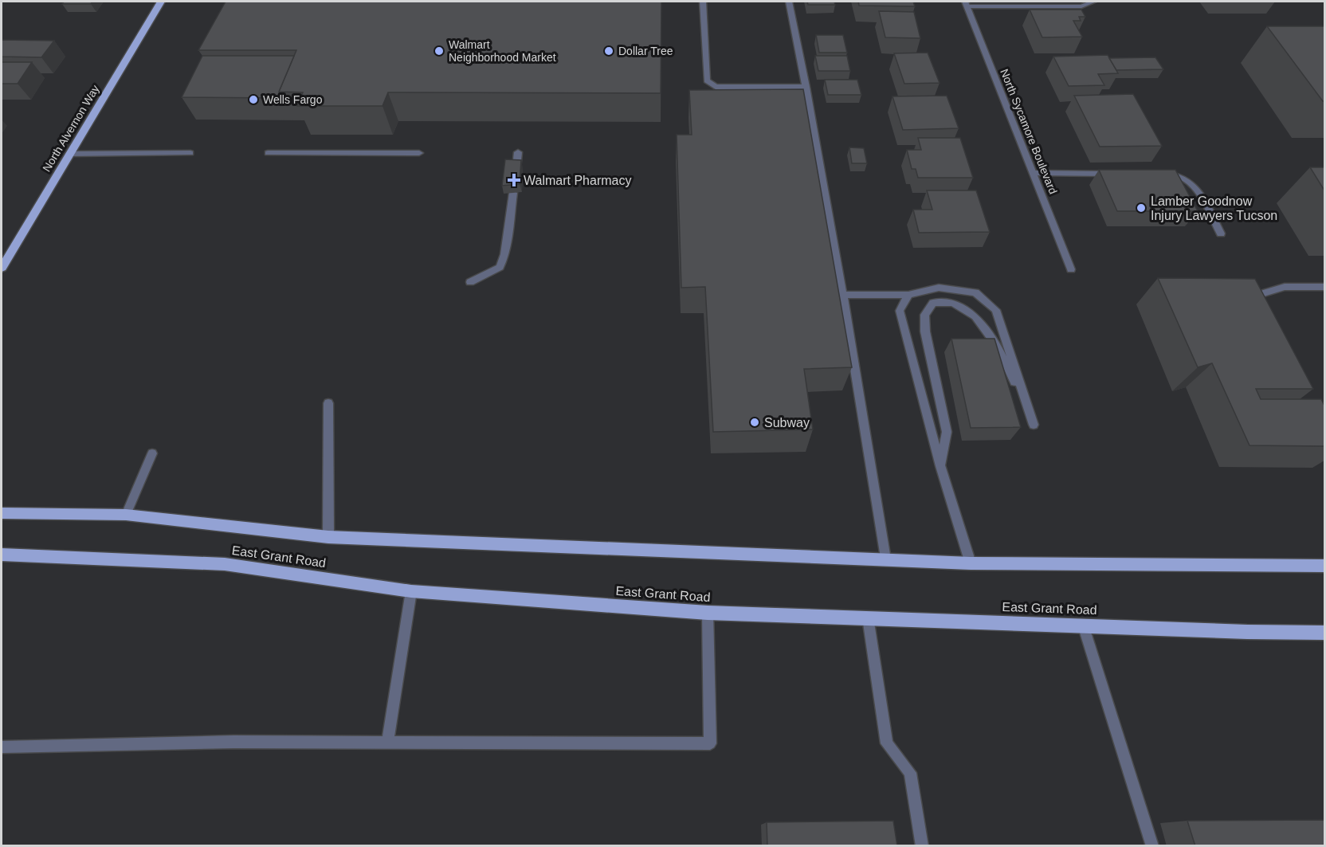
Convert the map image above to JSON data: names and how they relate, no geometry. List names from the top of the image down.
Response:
{
  "streets": {
    "main road": ["North Alvernon Way", "East Grant Road"],
    "street": ["North Sycamore Boulevard"]
  },
  "places": {
    "other": [
      "Walmart Neighborhood Market",
      "Dollar Tree",
      "Wells Fargo",
      "Lamber Goodnow Injury Lawyers Tucson",
      "Subway"
    ],
    "health": ["Walmart Pharmacy"]
  }
}
